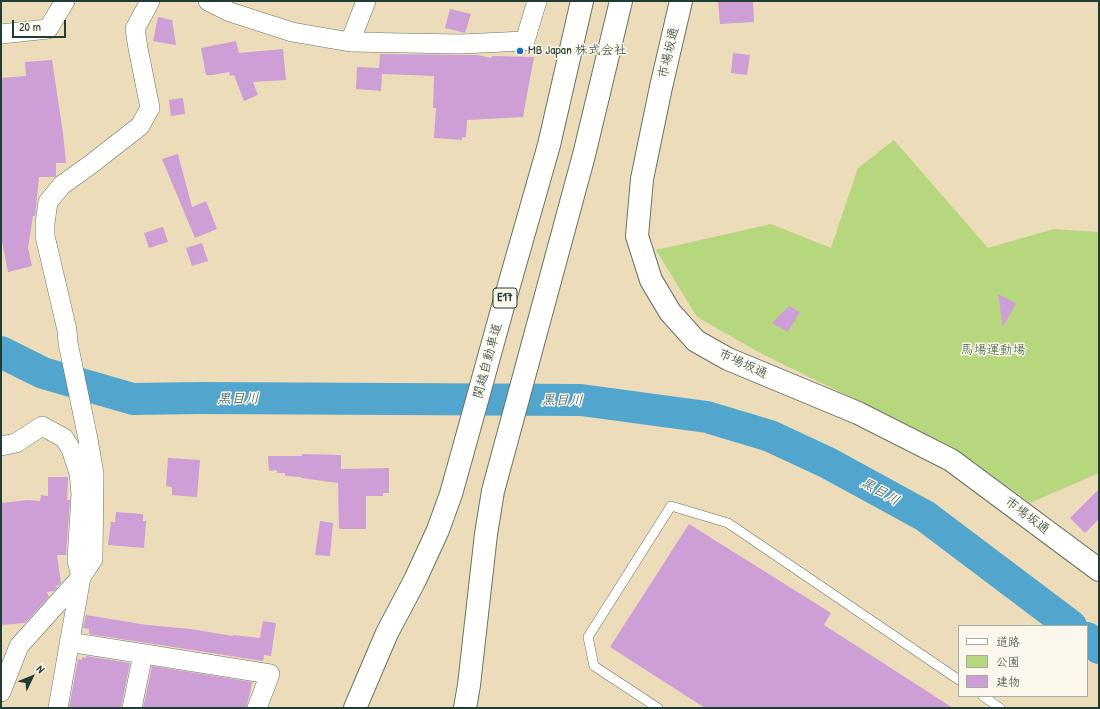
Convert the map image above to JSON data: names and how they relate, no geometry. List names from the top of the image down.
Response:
{
  "streets": {
    "main road": ["市場坂通", "E17", "関越自動車道"]
  },
  "water": ["黒目川"],
  "parks": ["馬場運動場"],
  "places": ["MB Japan 株式会社"],
  "legend": ["道路", "公園", "建物"],
  "scale_bar": "20 m",
  "north": "top right"
}
